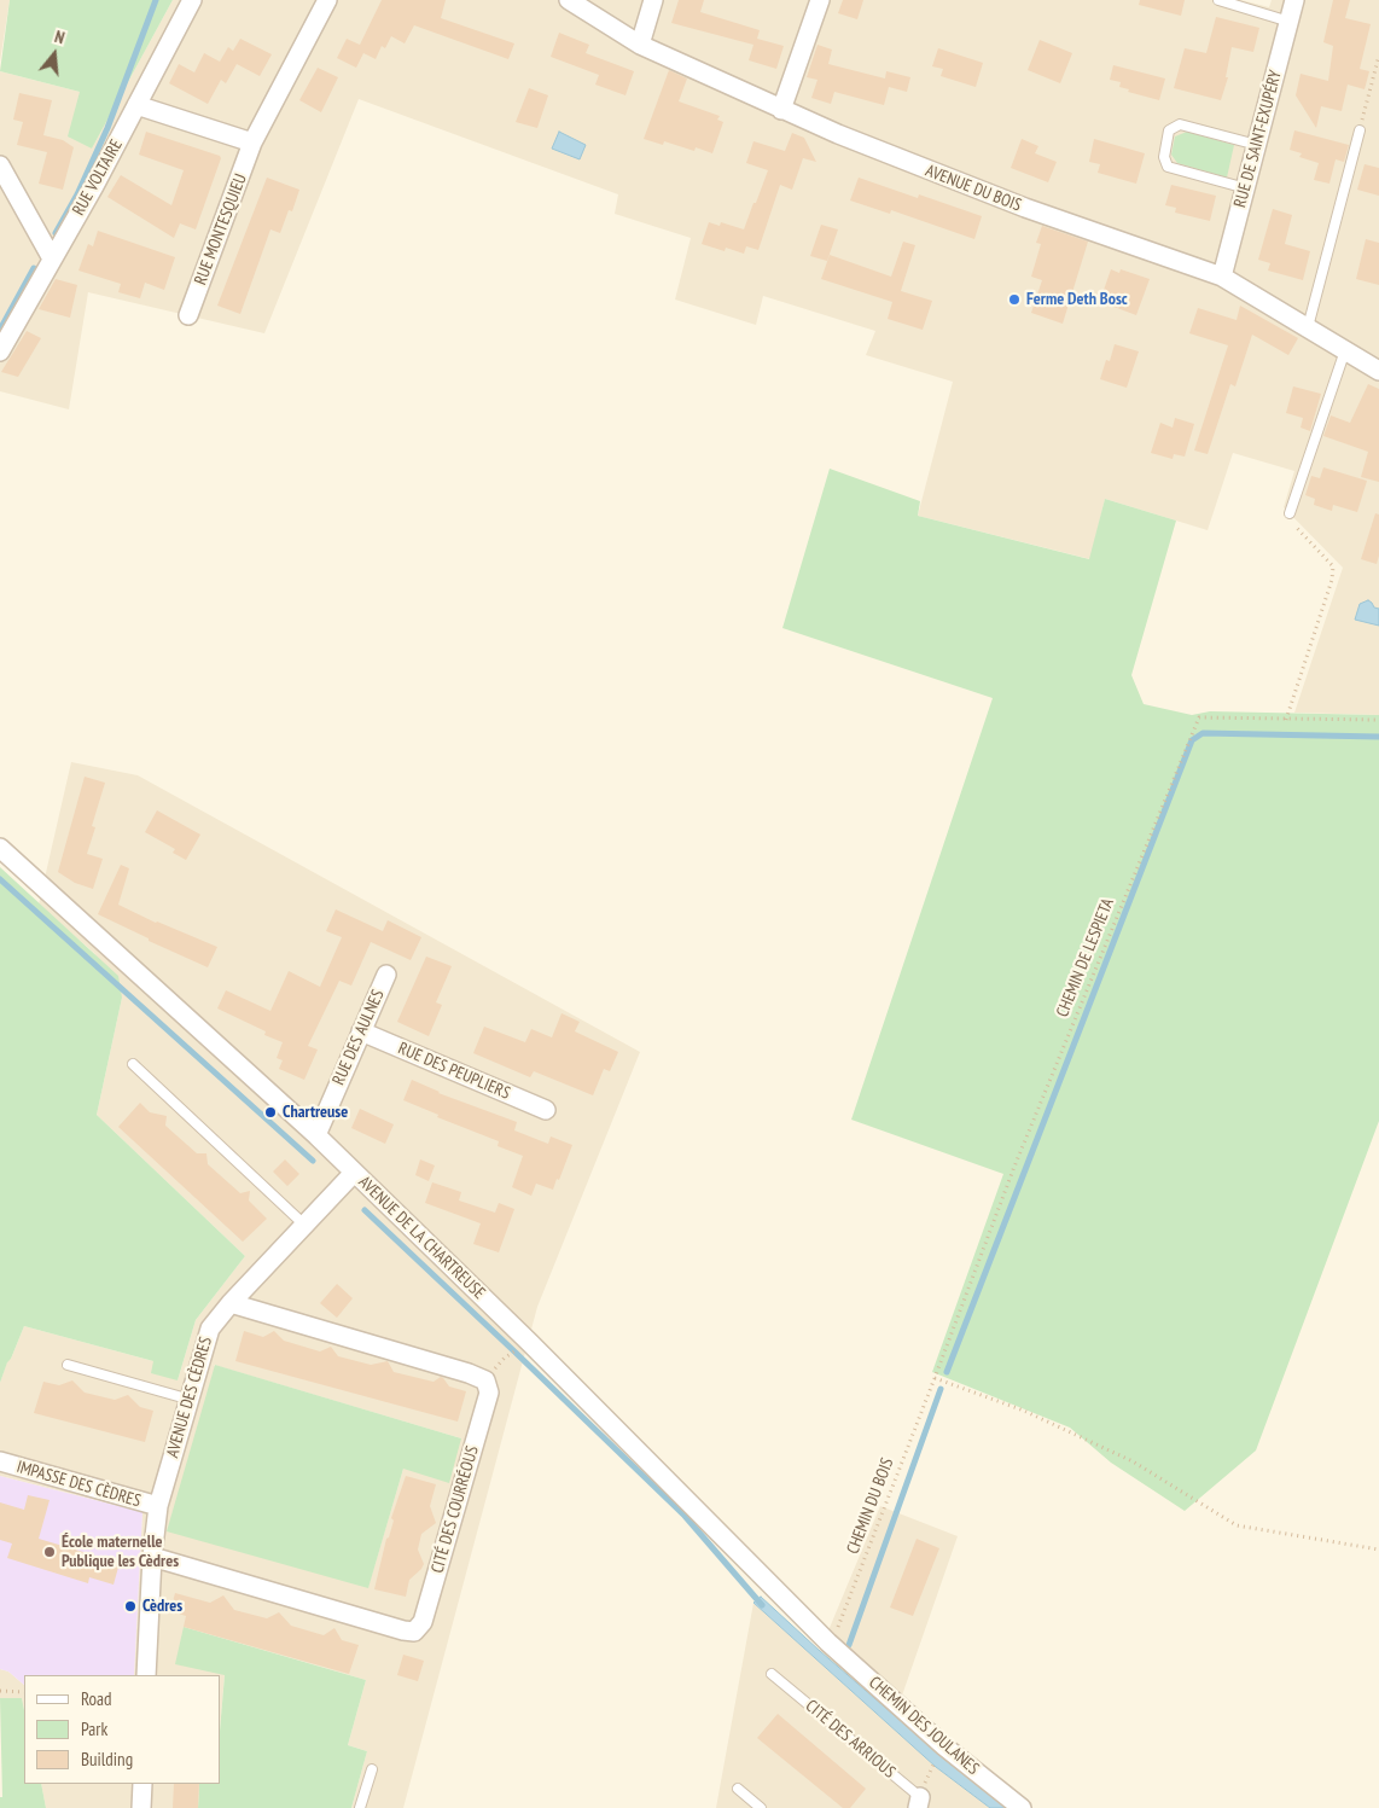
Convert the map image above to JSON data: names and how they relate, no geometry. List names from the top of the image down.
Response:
{
  "streets": {
    "street": [
      "RUE DE SAINT-EXUPÉRY",
      "RUE VOLTAIRE",
      "AVENUE DU BOIS",
      "RUE MONTESQUIEU",
      "RUE DES AULNES",
      "RUE DES PEUPLIERS",
      "AVENUE DE LA CHARTREUSE",
      "AVENUE DES CÈDRES",
      "IMPASSE DES CÈDRES",
      "CITÉ DES COURRÉOUS",
      "CHEMIN DES JOULANES"
    ],
    "lane": ["CITÉ DES ARRIOUS"],
    "path": ["CHEMIN DE LESPIETA", "CHEMIN DU BOIS"]
  },
  "crossings": [
    ["RUE DE SAINT-EXUPÉRY", "AVENUE DU BOIS"],
    ["CHEMIN DE LESPIETA", "CHEMIN DU BOIS"],
    ["RUE DES AULNES", "RUE DES PEUPLIERS"],
    ["RUE DES AULNES", "AVENUE DE LA CHARTREUSE"],
    ["AVENUE DE LA CHARTREUSE", "AVENUE DES CÈDRES"],
    ["AVENUE DE LA CHARTREUSE", "CHEMIN DU BOIS"],
    ["AVENUE DE LA CHARTREUSE", "CHEMIN DES JOULANES"],
    ["AVENUE DES CÈDRES", "IMPASSE DES CÈDRES"],
    ["AVENUE DES CÈDRES", "CITÉ DES COURRÉOUS"],
    ["CHEMIN DU BOIS", "CHEMIN DES JOULANES"]
  ],
  "places": [
    "Ferme Deth Bosc",
    "Chartreuse",
    "École maternelle Publique les Cèdres",
    "Cèdres"
  ],
  "legend": ["Road", "Park", "Building"],
  "north": "top"
}
